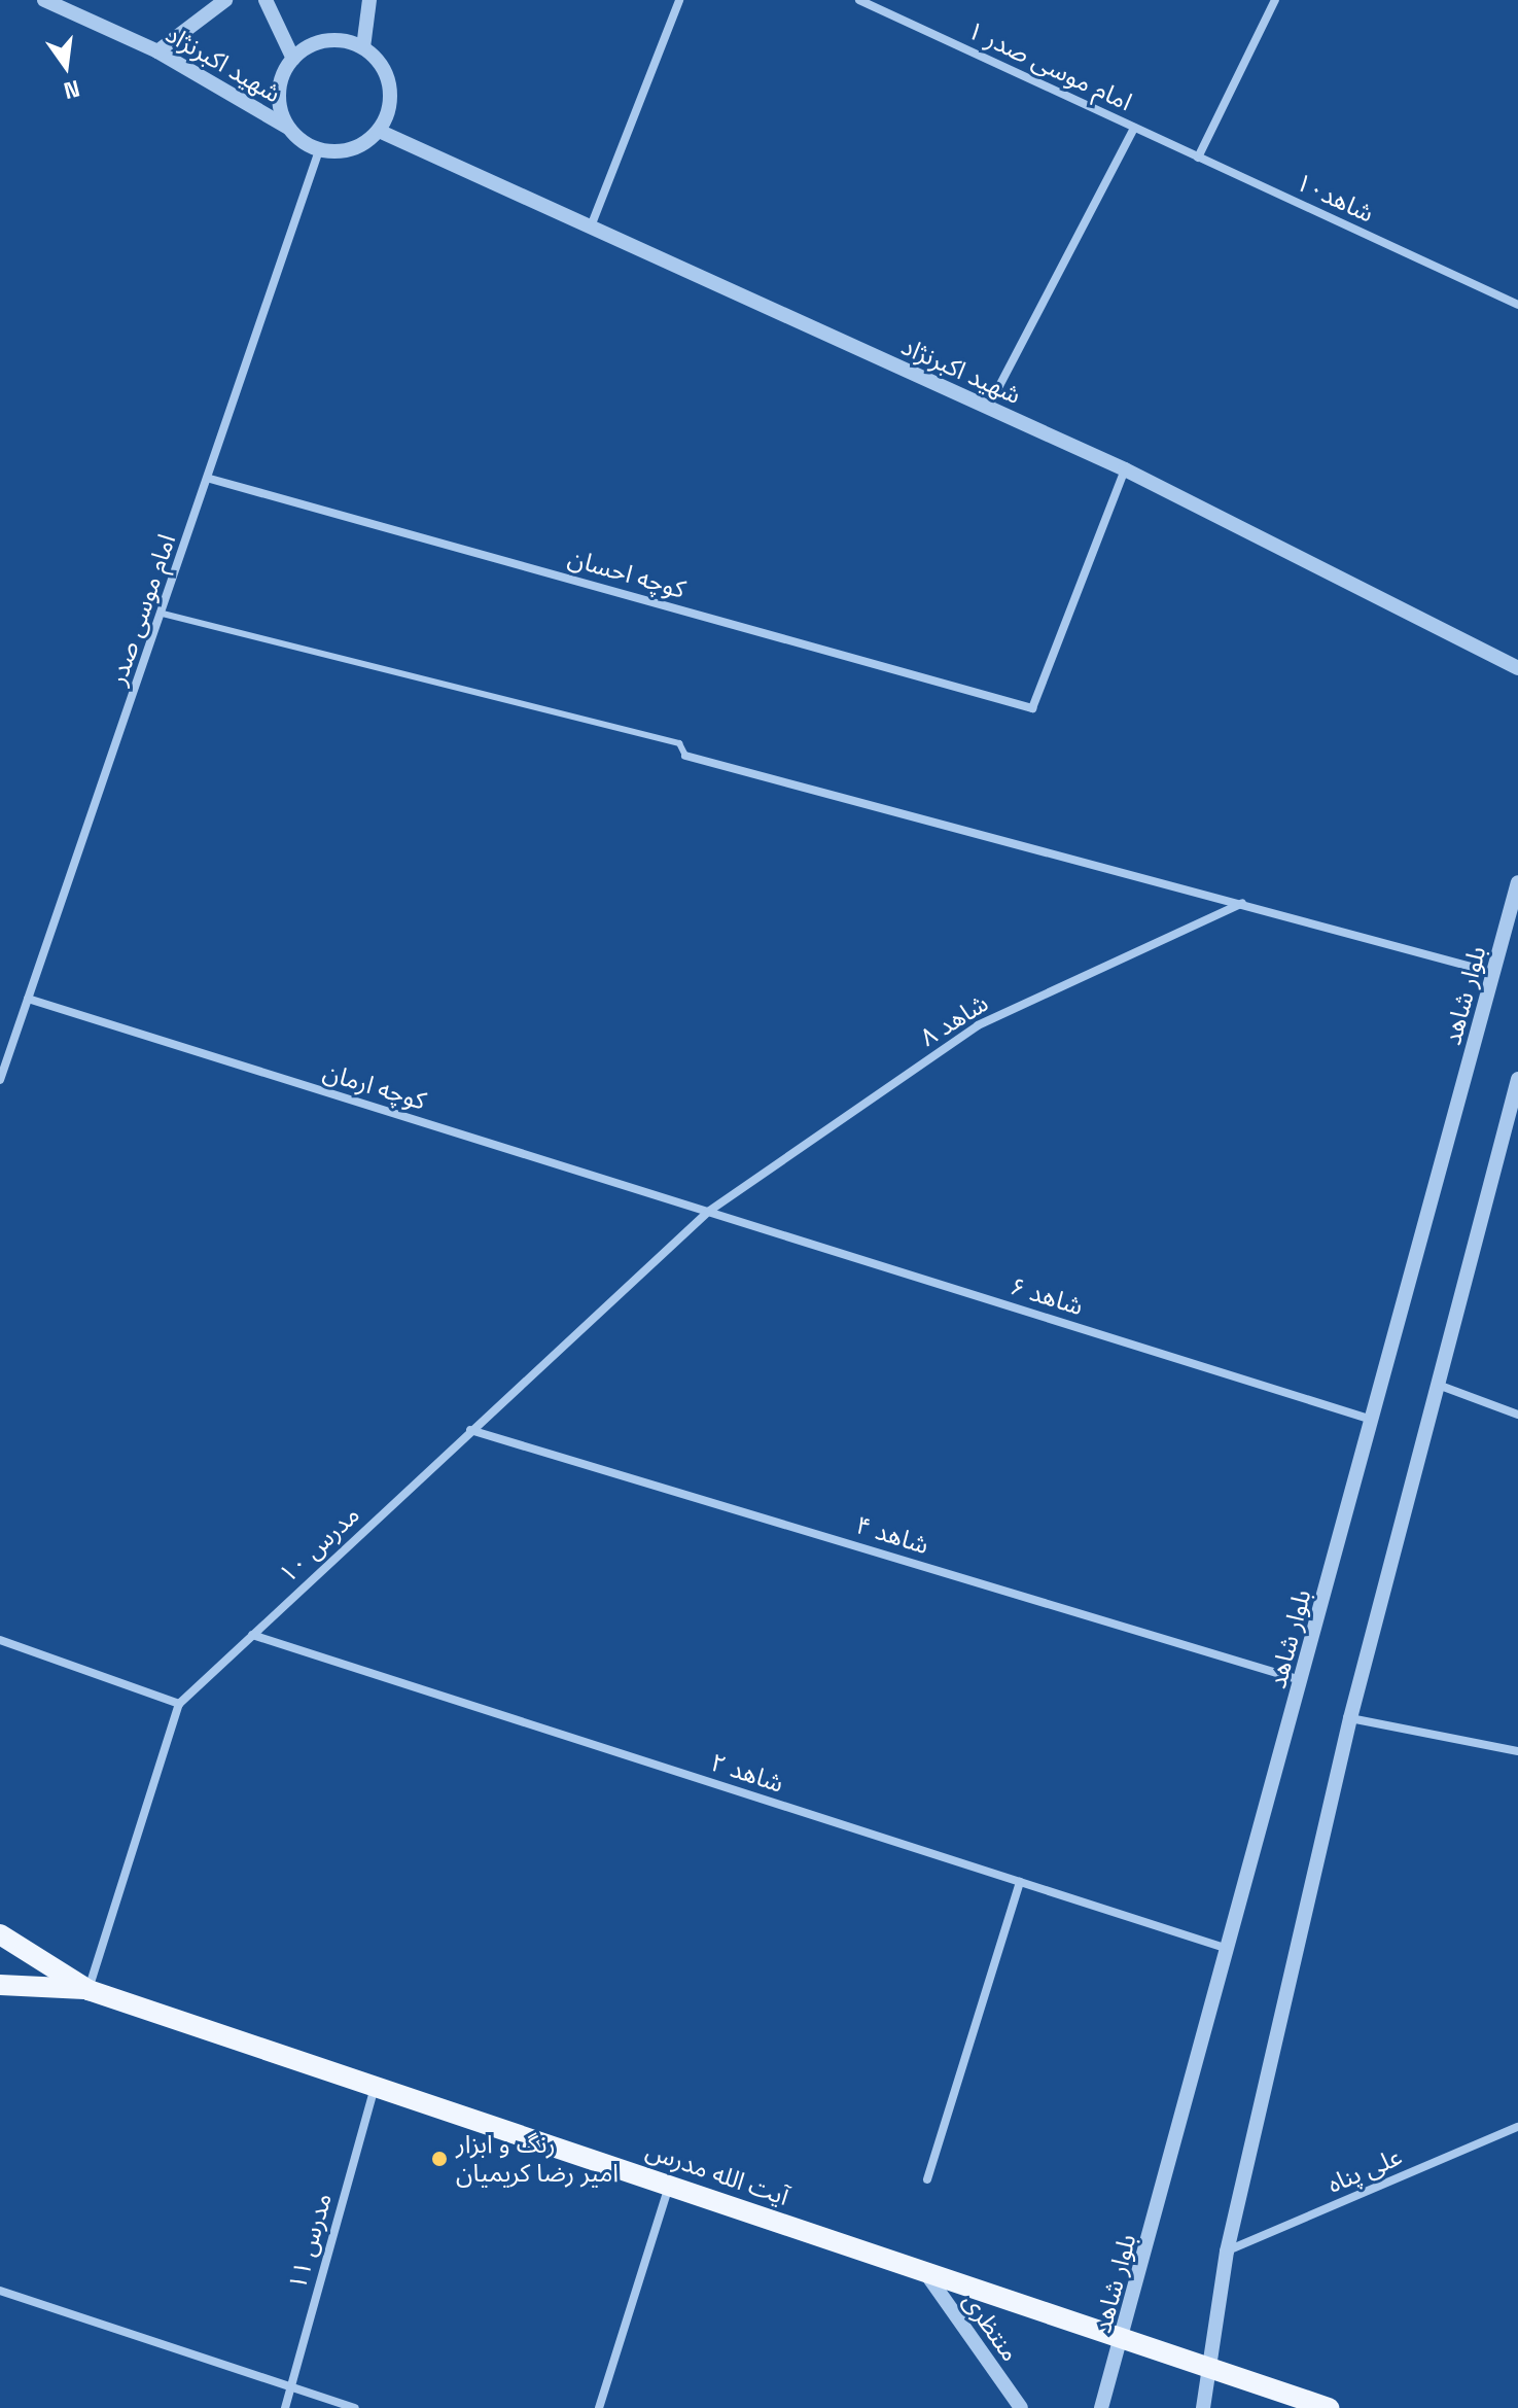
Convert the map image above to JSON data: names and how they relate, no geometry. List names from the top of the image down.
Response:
{
  "streets": {
    "main road": ["آیت الله مدرس"],
    "street": [
      "شهید اکبرنژاد",
      "امام موسی صدر ۱",
      "شاهد۱۰",
      "کوچه احسان",
      "امام موسی صدر",
      "بلوار شاهد",
      "شاهد ۸",
      "کوچه ارمان",
      "شاهد ۶",
      "شاهد ۴",
      "مدرس ۱۰",
      "شاهد ۲",
      "علی پناه",
      "مدرس ۱۱",
      "منتظری"
    ]
  },
  "crossings": [
    ["شهید اکبرنژاد", "کوچه احسان"],
    ["شهید اکبرنژاد", "امام موسی صدر"],
    ["امام موسی صدر ۱", "شاهد۱۰"],
    ["کوچه احسان", "امام موسی صدر"],
    ["امام موسی صدر", "کوچه ارمان"],
    ["بلوار شاهد", "شاهد ۶"],
    ["بلوار شاهد", "شاهد ۴"],
    ["بلوار شاهد", "شاهد ۲"],
    ["بلوار شاهد", "آیت الله مدرس"],
    ["شاهد ۸", "کوچه ارمان"],
    ["شاهد ۸", "شاهد ۶"],
    ["شاهد ۸", "مدرس ۱۰"],
    ["کوچه ارمان", "شاهد ۶"],
    ["کوچه ارمان", "مدرس ۱۰"],
    ["شاهد ۶", "مدرس ۱۰"],
    ["شاهد ۴", "مدرس ۱۰"],
    ["مدرس ۱۰", "شاهد ۲"],
    ["مدرس ۱۰", "آیت الله مدرس"],
    ["آیت الله مدرس", "مدرس ۱۱"],
    ["آیت الله مدرس", "منتظری"]
  ],
  "places": ["رنگ و ابزار امیر رضا کریمیان"],
  "north": "bottom"
}
